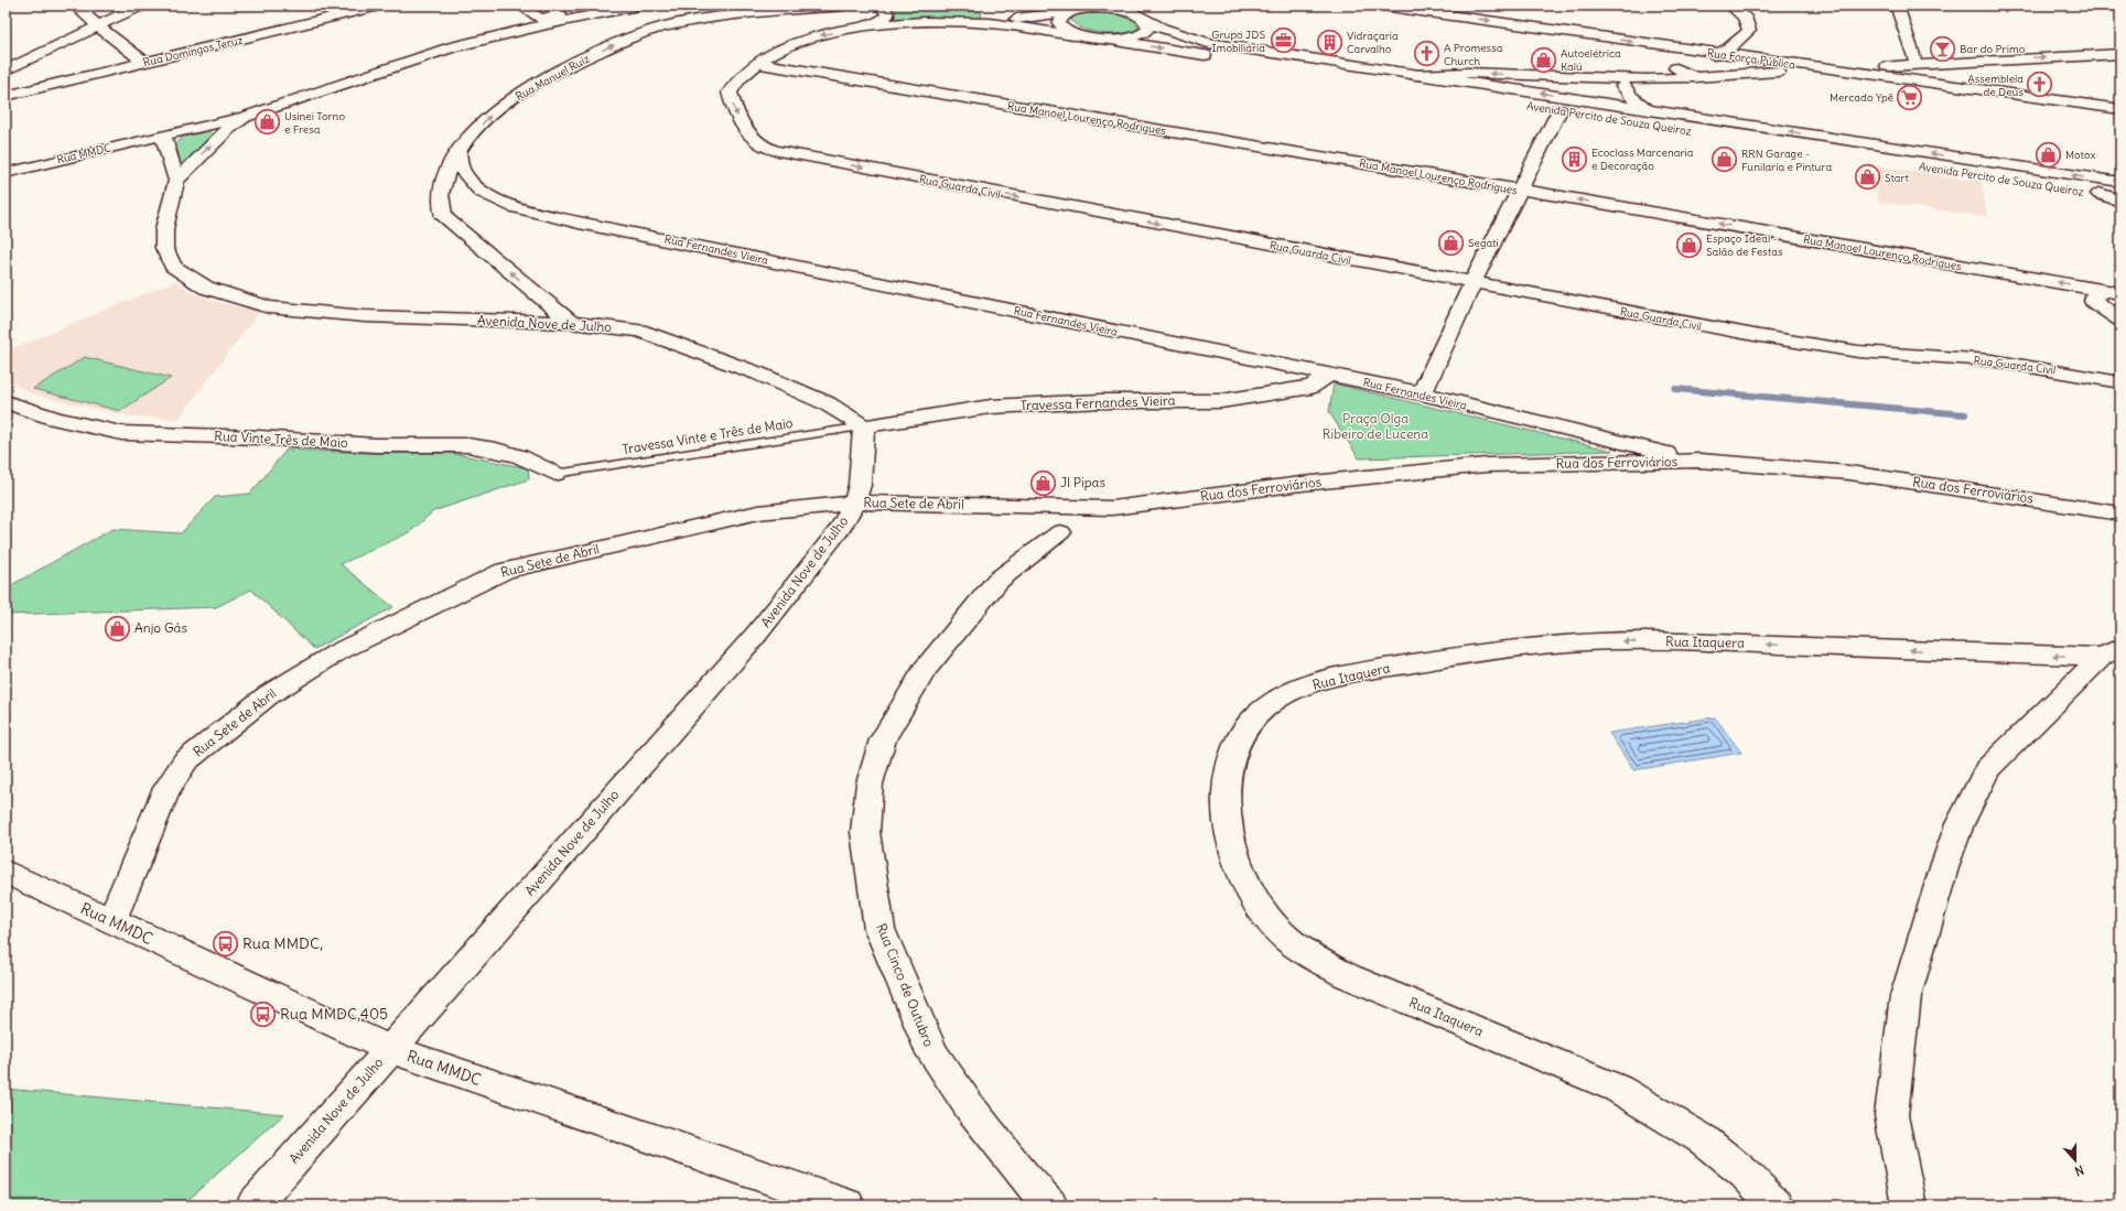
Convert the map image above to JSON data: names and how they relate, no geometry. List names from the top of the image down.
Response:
{
  "streets": {
    "street": [
      "Rua Domingos Teruz",
      "Rua Força Pública",
      "Rua Manuel Ruiz",
      "Rua Manoel Lourenço Rodrigues",
      "Avenida Percito de Souza Queiroz",
      "Rua MMDC",
      "Rua Guarda Civil",
      "Rua Fernandes Vieira",
      "Avenida Nove de Julho",
      "Travessa Fernandes Vieira",
      "Rua Vinte Três de Maio",
      "Rua dos Ferroviários",
      "Rua Sete de Abril",
      "Rua Itaquera",
      "Rua Cinco de Outubro"
    ],
    "lane": ["Travessa Vinte e Três de Maio"]
  },
  "crossings": [
    ["Rua Manuel Ruiz", "Rua Fernandes Vieira"],
    ["Rua Manoel Lourenço Rodrigues", "Rua Guarda Civil"],
    ["Rua MMDC", "Avenida Nove de Julho"],
    ["Rua MMDC", "Rua Sete de Abril"],
    ["Rua Fernandes Vieira", "Travessa Fernandes Vieira"],
    ["Rua Fernandes Vieira", "Rua dos Ferroviários"],
    ["Avenida Nove de Julho", "Travessa Fernandes Vieira"],
    ["Avenida Nove de Julho", "Travessa Vinte e Três de Maio"],
    ["Avenida Nove de Julho", "Rua Sete de Abril"],
    ["Travessa Fernandes Vieira", "Travessa Vinte e Três de Maio"],
    ["Travessa Vinte e Três de Maio", "Rua Vinte Três de Maio"],
    ["Rua dos Ferroviários", "Rua Sete de Abril"],
    ["Rua Sete de Abril", "Rua Cinco de Outubro"]
  ],
  "parks": ["Praça Olga Ribeiro de Lucena"],
  "places": {
    "office": ["Grupo JDS Imobiliária"],
    "building": ["Vidraçaria Carvalho", "Ecoclass Marcenaria e Decoração"],
    "bar": ["Bar do Primo"],
    "church": ["A Promessa Church", "Assembleia de Deus"],
    "shop": [
      "Autoelétrica Kalú",
      "Usinei Torno e Fresa",
      "Motox",
      "RRN Garage - Funilaria e Pintura",
      "Start",
      "Segati",
      "Espaço Ideal - Salão de Festas",
      "Jl Pipas",
      "Anjo Gás"
    ],
    "supermarket": ["Mercado Ypê"],
    "bus stop": ["Rua MMDC,", "Rua MMDC,405"]
  },
  "north": "bottom"
}
